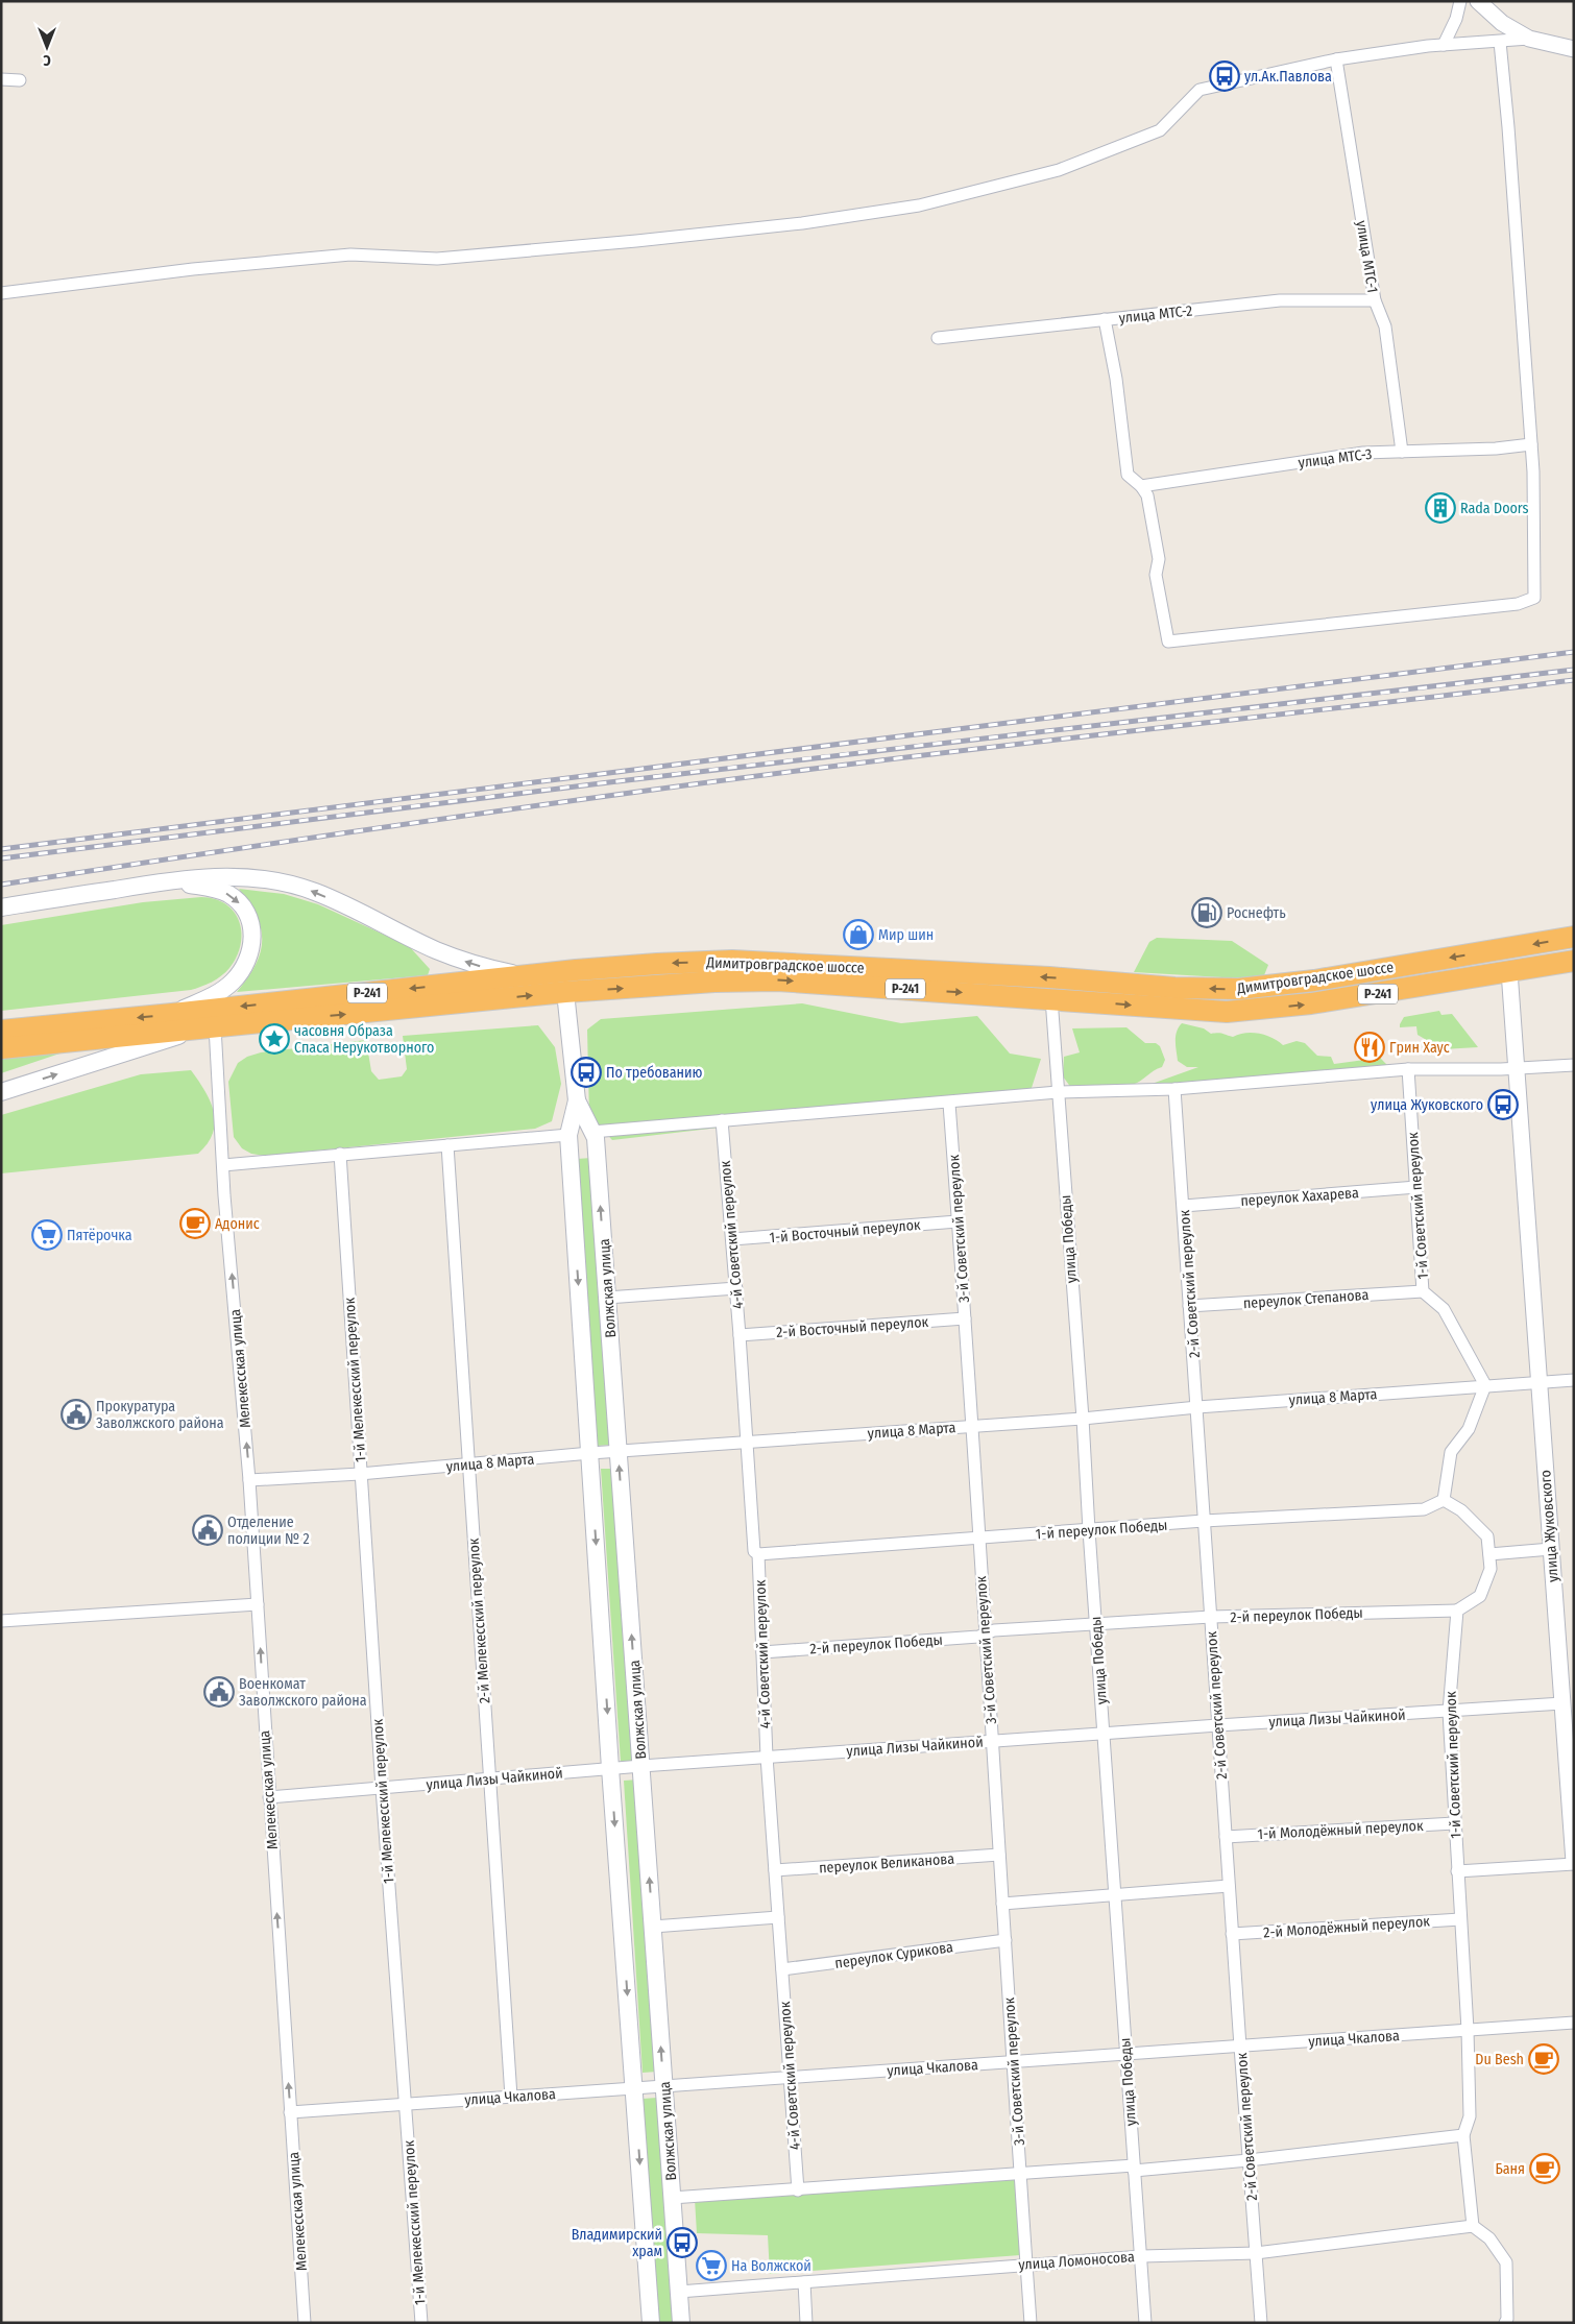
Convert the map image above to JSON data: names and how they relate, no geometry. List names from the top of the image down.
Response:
{
  "streets": {
    "highway": ["Димитровградское шоссе", "Р-241"],
    "main road": ["Волжская улица"],
    "street": [
      "улица МТС-1",
      "улица МТС-2",
      "улица МТС-3",
      "переулок Хахарева",
      "1-й Советский переулок",
      "3-й Советский переулок",
      "1-й Восточный переулок",
      "4-й Советский переулок",
      "улица Победы",
      "2-й Советский переулок",
      "переулок Степанова",
      "2-й Восточный переулок",
      "Мелекесская улица",
      "1-й Мелекесский переулок",
      "улица 8 Марта",
      "улица Жуковского",
      "1-й переулок Победы",
      "2-й переулок Победы",
      "2-й Мелекесский переулок",
      "улица Лизы Чайкиной",
      "1-й Молодёжный переулок",
      "переулок Великанова",
      "2-й Молодёжный переулок",
      "переулок Сурикова",
      "улица Чкалова",
      "улица Ломоносова"
    ]
  },
  "crossings": [
    ["улица МТС-1", "улица МТС-2"],
    ["улица МТС-1", "улица МТС-3"],
    ["Димитровградское шоссе", "Р-241"],
    ["Димитровградское шоссе", "улица Победы"],
    ["Димитровградское шоссе", "Волжская улица"],
    ["Димитровградское шоссе", "Мелекесская улица"],
    ["Димитровградское шоссе", "улица Жуковского"],
    ["Р-241", "Мелекесская улица"],
    ["переулок Хахарева", "1-й Советский переулок"],
    ["переулок Хахарева", "2-й Советский переулок"],
    ["1-й Советский переулок", "переулок Степанова"],
    ["1-й Советский переулок", "улица 8 Марта"],
    ["1-й Советский переулок", "2-й переулок Победы"],
    ["1-й Советский переулок", "улица Лизы Чайкиной"],
    ["1-й Советский переулок", "1-й Молодёжный переулок"],
    ["1-й Советский переулок", "2-й Молодёжный переулок"],
    ["1-й Советский переулок", "улица Чкалова"],
    ["1-й Советский переулок", "улица Ломоносова"],
    ["3-й Советский переулок", "1-й Восточный переулок"],
    ["3-й Советский переулок", "2-й Восточный переулок"],
    ["3-й Советский переулок", "улица 8 Марта"],
    ["3-й Советский переулок", "1-й переулок Победы"],
    ["3-й Советский переулок", "2-й переулок Победы"],
    ["3-й Советский переулок", "улица Лизы Чайкиной"],
    ["3-й Советский переулок", "переулок Великанова"],
    ["3-й Советский переулок", "переулок Сурикова"],
    ["3-й Советский переулок", "улица Чкалова"],
    ["3-й Советский переулок", "улица Ломоносова"],
    ["1-й Восточный переулок", "4-й Советский переулок"],
    ["4-й Советский переулок", "2-й Восточный переулок"],
    ["4-й Советский переулок", "улица 8 Марта"],
    ["4-й Советский переулок", "1-й переулок Победы"],
    ["4-й Советский переулок", "2-й переулок Победы"],
    ["4-й Советский переулок", "улица Лизы Чайкиной"],
    ["4-й Советский переулок", "переулок Великанова"],
    ["4-й Советский переулок", "переулок Сурикова"],
    ["4-й Советский переулок", "улица Чкалова"],
    ["улица Победы", "улица 8 Марта"],
    ["улица Победы", "1-й переулок Победы"],
    ["улица Победы", "2-й переулок Победы"],
    ["улица Победы", "улица Лизы Чайкиной"],
    ["улица Победы", "улица Чкалова"],
    ["улица Победы", "улица Ломоносова"],
    ["2-й Советский переулок", "переулок Степанова"],
    ["2-й Советский переулок", "улица 8 Марта"],
    ["2-й Советский переулок", "1-й переулок Победы"],
    ["2-й Советский переулок", "2-й переулок Победы"],
    ["2-й Советский переулок", "улица Лизы Чайкиной"],
    ["2-й Советский переулок", "1-й Молодёжный переулок"],
    ["2-й Советский переулок", "2-й Молодёжный переулок"],
    ["2-й Советский переулок", "улица Чкалова"],
    ["2-й Советский переулок", "улица Ломоносова"],
    ["Волжская улица", "улица 8 Марта"],
    ["Волжская улица", "улица Лизы Чайкиной"],
    ["Волжская улица", "улица Чкалова"],
    ["Волжская улица", "улица Ломоносова"],
    ["Мелекесская улица", "улица 8 Марта"],
    ["Мелекесская улица", "улица Лизы Чайкиной"],
    ["Мелекесская улица", "улица Чкалова"],
    ["1-й Мелекесский переулок", "улица 8 Марта"],
    ["1-й Мелекесский переулок", "улица Лизы Чайкиной"],
    ["1-й Мелекесский переулок", "улица Чкалова"],
    ["улица 8 Марта", "улица Жуковского"],
    ["улица 8 Марта", "2-й Мелекесский переулок"],
    ["улица Жуковского", "улица Лизы Чайкиной"],
    ["2-й Мелекесский переулок", "улица Лизы Чайкиной"],
    ["2-й Мелекесский переулок", "улица Чкалова"]
  ],
  "one_way": ["Мелекесская улица"],
  "places": {
    "bus stop": [
      "ул.Ак.Павлова",
      "По требованию",
      "улица Жуковского",
      "Владимирский храм"
    ],
    "building": ["Rada Doors"],
    "fuel station": ["Роснефть"],
    "shop": ["Мир шин"],
    "place": ["часовня Образа Спаса Нерукотворного"],
    "restaurant": ["Грин Хаус"],
    "cafe": ["Адонис", "Du Besh", "Баня"],
    "supermarket": ["Пятёрочка", "На Волжской"],
    "public building": ["Прокуратура Заволжского района", "Отделение полиции № 2", "Военкомат Заволжского района"]
  },
  "north": "bottom"
}
